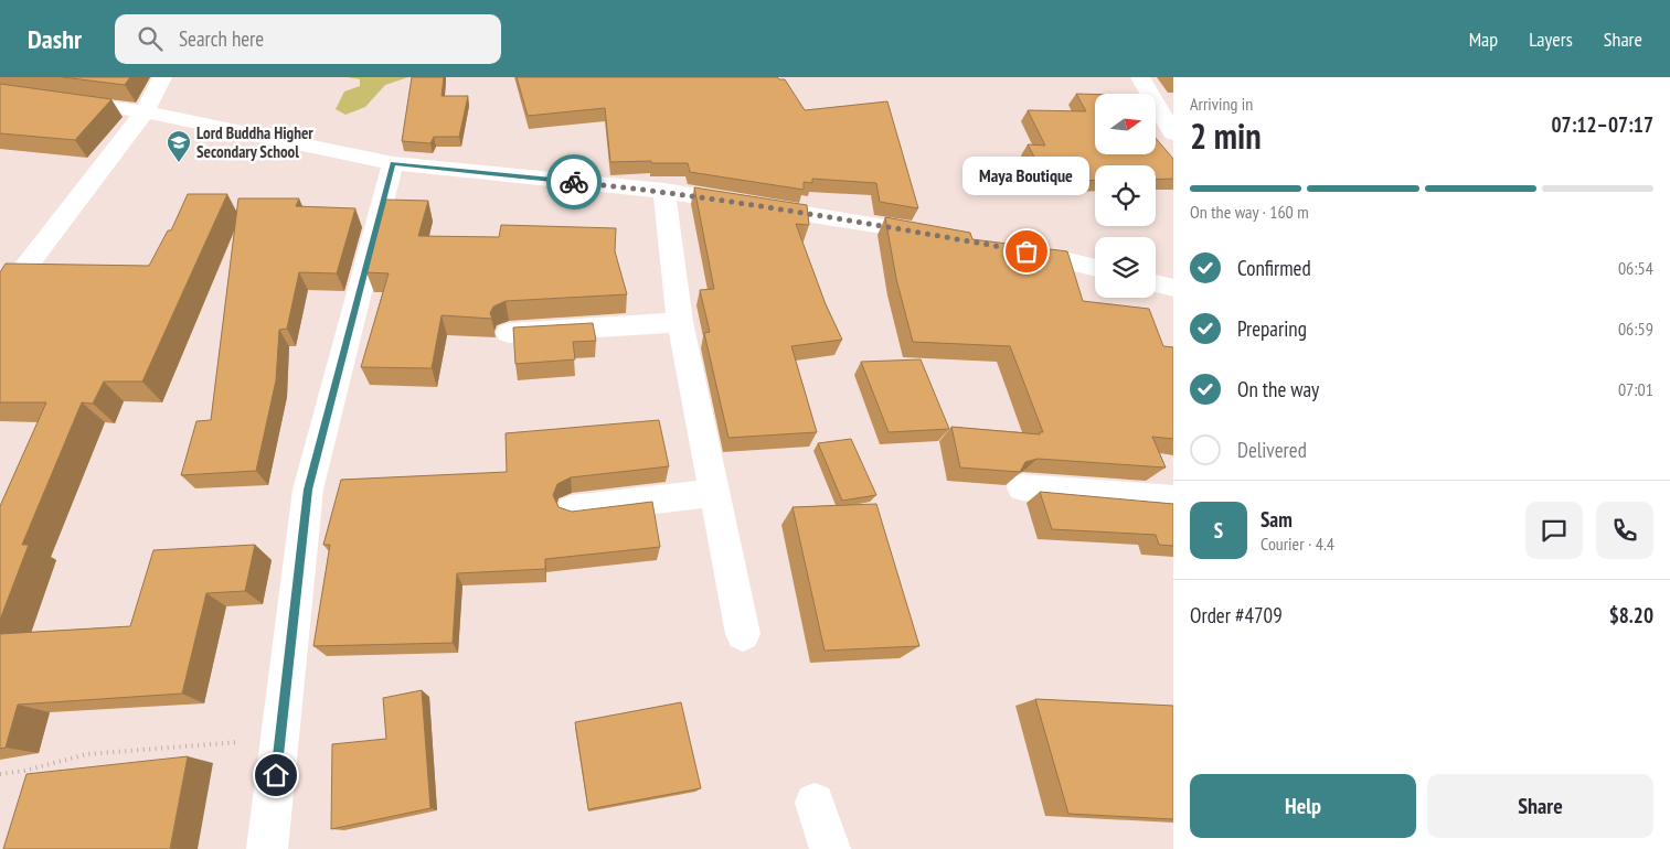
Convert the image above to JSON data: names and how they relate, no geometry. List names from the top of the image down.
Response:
{
  "places": {
    "school or university": ["Lord Buddha Higher Secondary School"],
    "other": ["Maya Boutique"]
  },
  "north": "right",
  "page": {
    "header": "Dashr",
    "search": "Search here",
    "nav": ["Map", "Layers", "Share"],
    "heading": ["2 min", "Arriving in", "07:12–07:17"],
    "panel": [
      "Sam",
      "Courier · 4.4",
      "Order #4709",
      "$8.20"
    ],
    "bubble": "Maya Boutique",
    "bar": "On the way · 160 m",
    "list": [
      ["Confirmed", "06:54"],
      ["Preparing", "06:59"],
      ["On the way", "07:01"],
      "Delivered"
    ],
    "round": "S",
    "buttons": ["Help", "Share"]
  }
}
